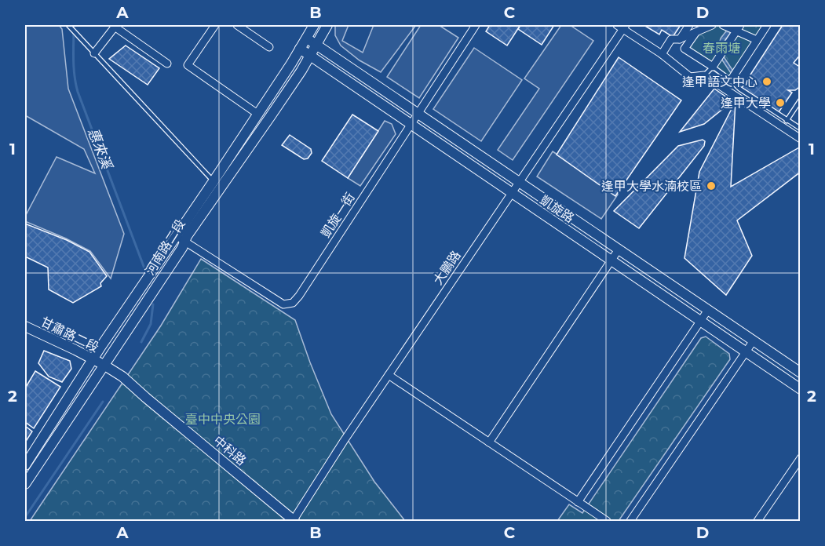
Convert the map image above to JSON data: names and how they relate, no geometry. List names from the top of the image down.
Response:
{
  "streets": {
    "street": [
      "凱旋路",
      "凱旋一街",
      "河南路二段",
      "大鵬路",
      "甘肅路二段",
      "中科路"
    ]
  },
  "crossings": [
    ["凱旋路", "凱旋一街"],
    ["凱旋路", "河南路二段"],
    ["凱旋路", "大鵬路"],
    ["凱旋一街", "河南路二段"],
    ["河南路二段", "甘肅路二段"],
    ["河南路二段", "中科路"],
    ["大鵬路", "中科路"],
    ["甘肅路二段", "中科路"]
  ],
  "water": ["惠來溪"],
  "parks": ["春雨塘", "臺中中央公園"],
  "places": ["逢甲語文中心", "逢甲大學", "逢甲大學水湳校區"],
  "grid": {
    "columns": [
      "A",
      "B",
      "C",
      "D"
    ],
    "rows": ["1", "2"]
  }
}
